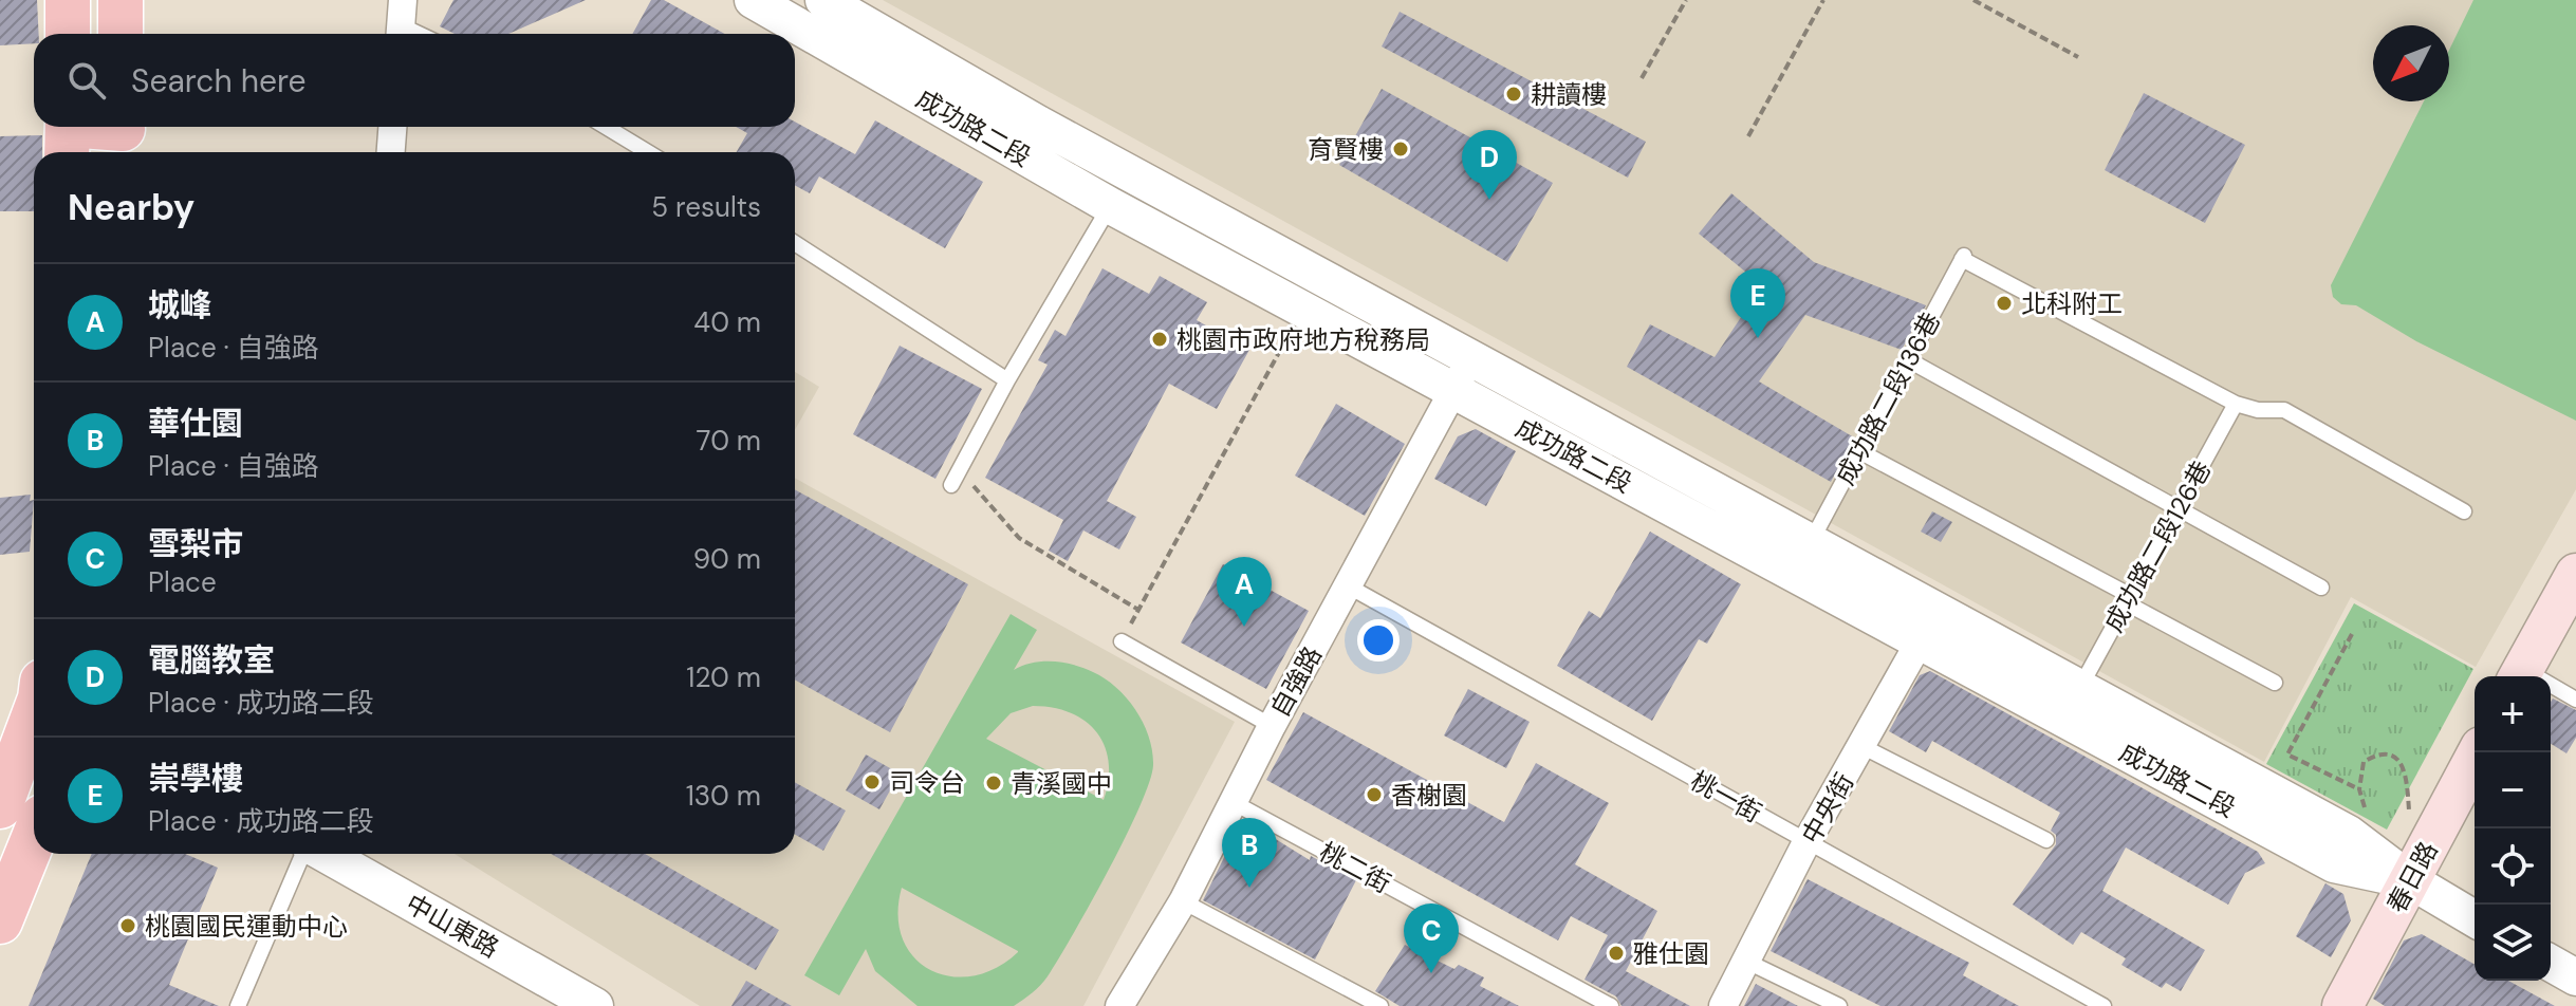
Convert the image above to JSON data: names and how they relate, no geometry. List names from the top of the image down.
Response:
{
  "streets": {
    "main road": ["春日路"],
    "street": [
      "成功路二段",
      "自強路",
      "中央街",
      "中山東路"
    ],
    "lane": [
      "成功路二段136巷",
      "成功路二段126巷",
      "桃一街",
      "桃二街"
    ]
  },
  "crossings": [
    ["成功路二段", "成功路二段136巷"],
    ["成功路二段", "成功路二段126巷"],
    ["成功路二段", "自強路"],
    ["成功路二段", "中央街"],
    ["成功路二段", "春日路"],
    ["成功路二段136巷", "成功路二段126巷"],
    ["自強路", "桃一街"],
    ["自強路", "桃二街"],
    ["桃一街", "中央街"]
  ],
  "places": [
    "耕讀樓",
    "育賢樓",
    "北科附工",
    "桃園市政府地方稅務局",
    "司令台",
    "青溪國中",
    "香榭園",
    "桃園國民運動中心",
    "雅仕園"
  ],
  "north": "bottom left",
  "page": {
    "search": "Search here",
    "pins": [
      "D",
      "E",
      "A",
      "B",
      "C"
    ],
    "heading": ["Nearby", "5 results"],
    "list": [
      {
        "mark": "A",
        "name": "城峰",
        "note": "Place · 自強路",
        "value": "40 m"
      },
      {
        "mark": "B",
        "name": "華仕園",
        "note": "Place · 自強路",
        "value": "70 m"
      },
      {
        "mark": "C",
        "name": "雪梨市",
        "note": "Place",
        "value": "90 m"
      },
      {
        "mark": "D",
        "name": "電腦教室",
        "note": "Place · 成功路二段",
        "value": "120 m"
      },
      {
        "mark": "E",
        "name": "崇學樓",
        "note": "Place · 成功路二段",
        "value": "130 m"
      }
    ],
    "map_buttons": ["+", "−"]
  }
}
